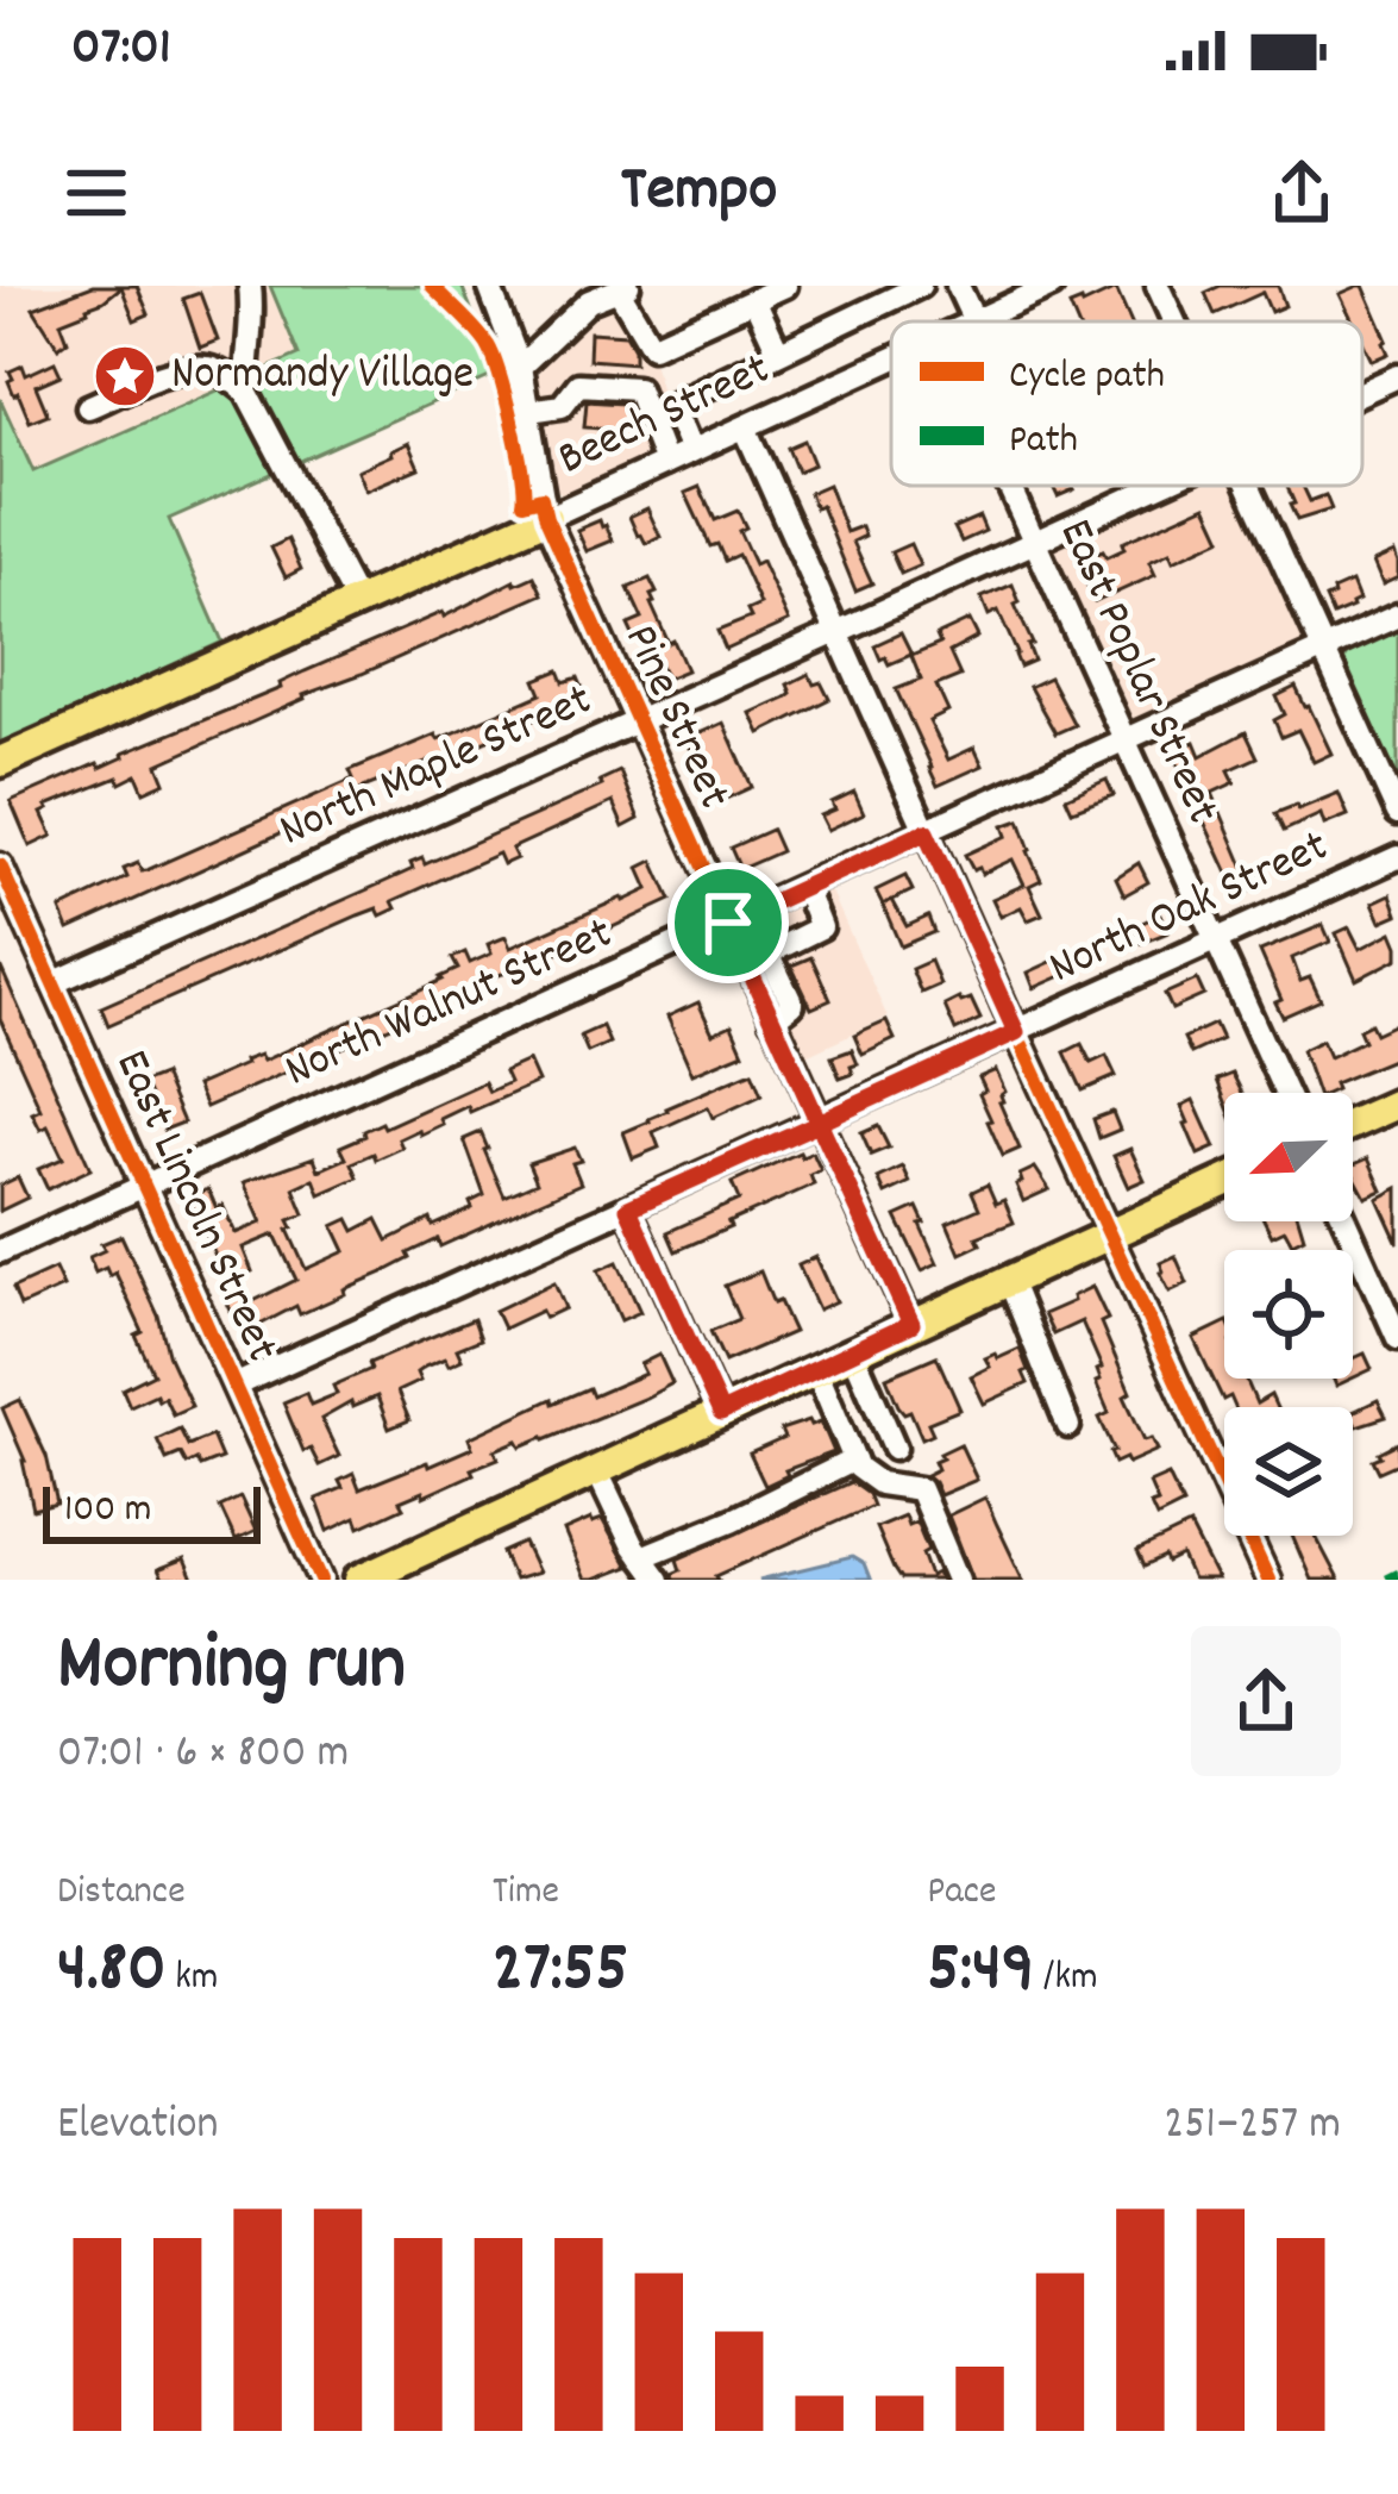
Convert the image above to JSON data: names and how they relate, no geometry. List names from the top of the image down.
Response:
{
  "streets": {
    "main road": ["Beech Street"],
    "street": [
      "East Poplar Street",
      "Pine Street",
      "North Maple Street",
      "North Oak Street",
      "North Walnut Street",
      "East Lincoln Street"
    ]
  },
  "crossings": [
    ["Beech Street", "Pine Street"],
    ["East Poplar Street", "North Maple Street"],
    ["East Poplar Street", "North Oak Street"],
    ["East Poplar Street", "North Walnut Street"],
    ["Pine Street", "North Maple Street"],
    ["Pine Street", "North Oak Street"],
    ["Pine Street", "North Walnut Street"],
    ["North Maple Street", "East Lincoln Street"],
    ["North Oak Street", "East Lincoln Street"],
    ["North Walnut Street", "East Lincoln Street"]
  ],
  "places": {
    "place": ["Normandy Village"]
  },
  "legend": ["Cycle path", "Path"],
  "scale_bar": "100 m",
  "north": "bottom left",
  "page": {
    "status": "07:01",
    "header": "Tempo",
    "scale": "100 m",
    "heading": ["Morning run", "07:01 · 6 × 800 m"],
    "stats": [
      ["Distance", "4.80 km"],
      ["Time", "27:55"],
      ["Pace", "5:49 /km"]
    ],
    "chart": ["Elevation", "251–257 m"]
  }
}
